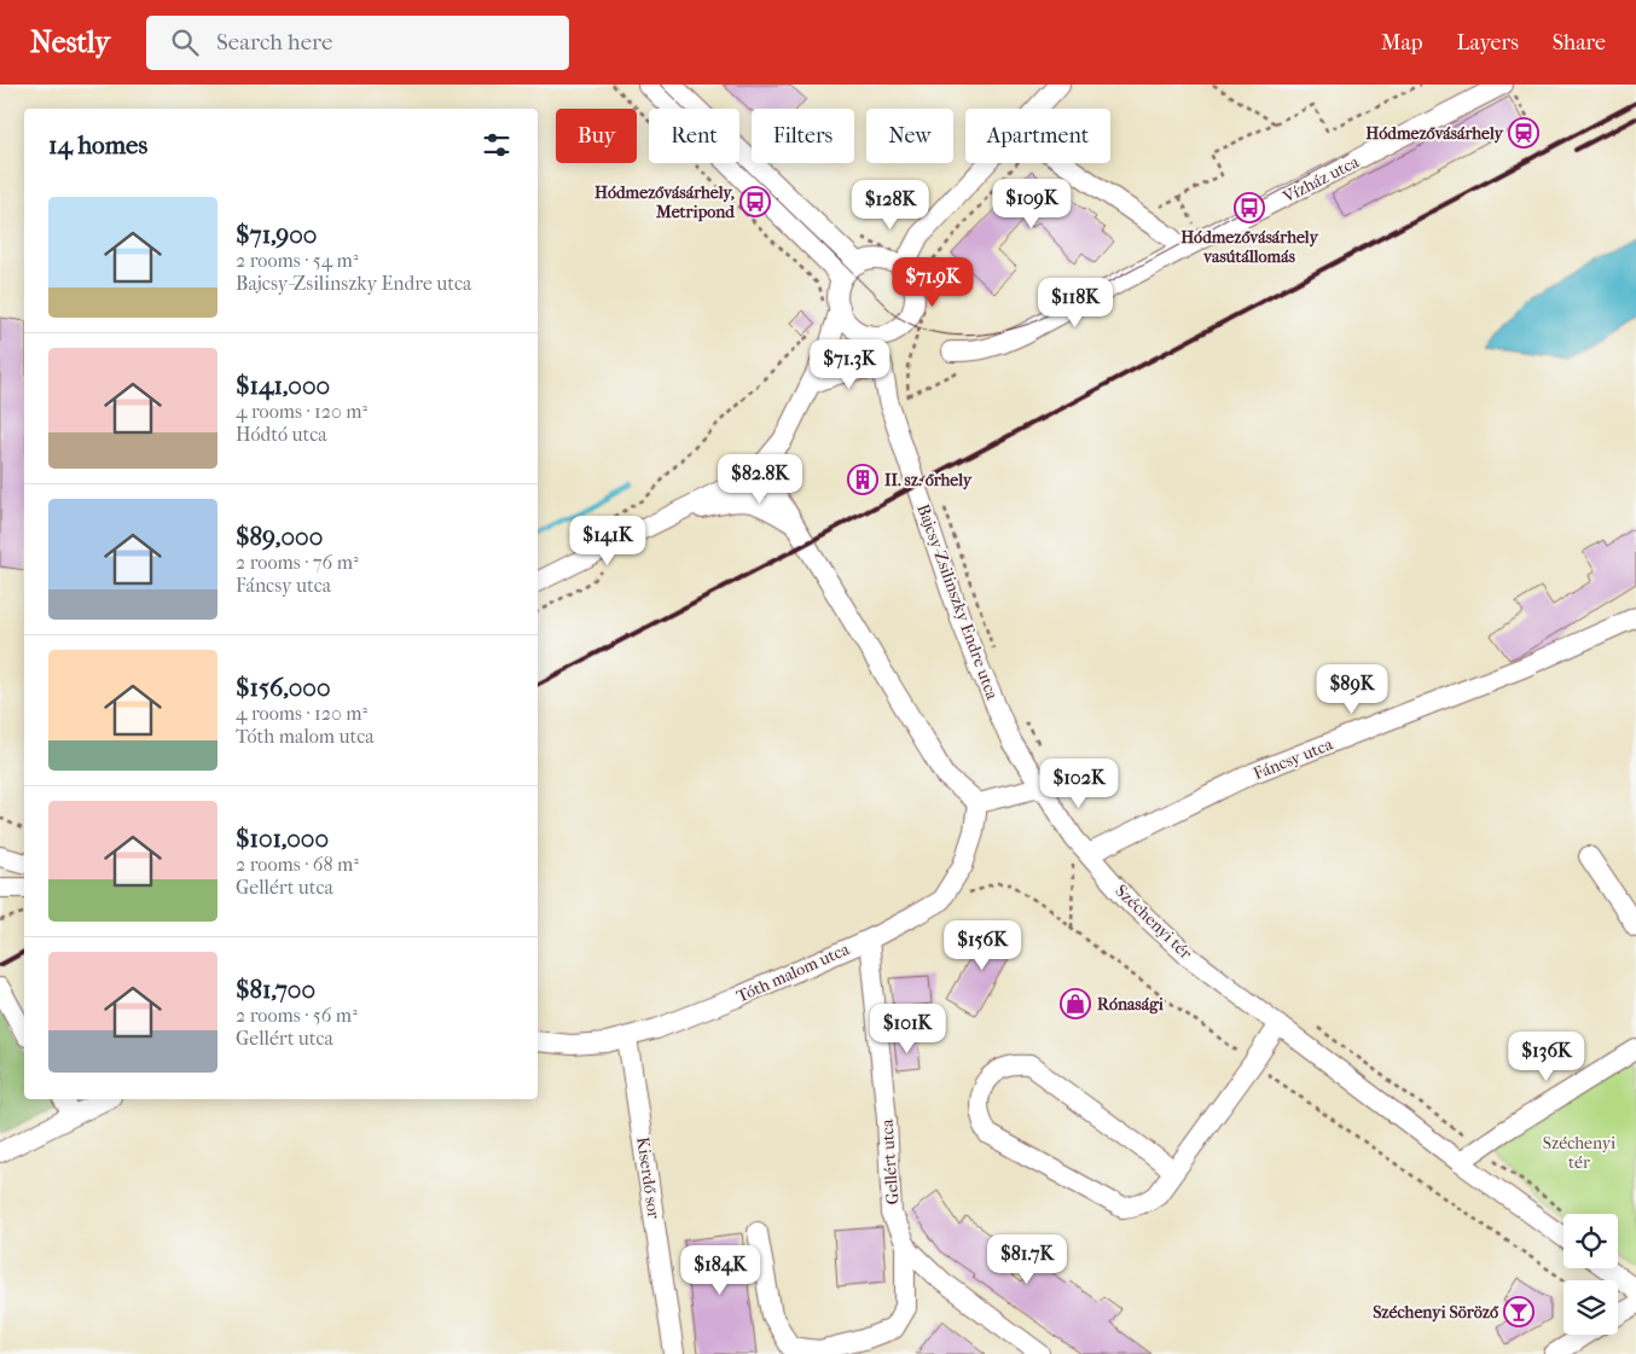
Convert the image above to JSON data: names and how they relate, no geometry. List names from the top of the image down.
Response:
{
  "streets": {
    "street": [
      "Vízház utca",
      "Bajcsy-Zsilinszky Endre utca",
      "Fáncsy utca",
      "Széchenyi tér",
      "Tóth malom utca",
      "Gellért utca",
      "Kiserdő sor"
    ]
  },
  "crossings": [
    ["Bajcsy-Zsilinszky Endre utca", "Fáncsy utca"],
    ["Bajcsy-Zsilinszky Endre utca", "Széchenyi tér"],
    ["Fáncsy utca", "Széchenyi tér"],
    ["Tóth malom utca", "Gellért utca"],
    ["Tóth malom utca", "Kiserdő sor"]
  ],
  "parks": ["Széchenyi tér"],
  "places": {
    "station": ["Hódmezővásárhely"],
    "bus stop": ["Hódmezővásárhely, Metripond", "Hódmezővásárhely vasútállomás"],
    "building": ["II. sz. őrhely"],
    "shop": ["Rónasági"],
    "bar": ["Széchenyi Söröző"]
  },
  "page": {
    "header": "Nestly",
    "search": "Search here",
    "nav": ["Map", "Layers", "Share"],
    "chip": [
      "Buy",
      "Rent",
      "Filters",
      "New",
      "Apartment"
    ],
    "heading": "14 homes",
    "price": [
      "$109K",
      "$128K",
      "$71.9K",
      "$118K",
      "$71.3K",
      "$82.8K",
      "$141K",
      "$89K",
      "$102K",
      "$156K",
      "$101K",
      "$136K",
      "$81.7K",
      "$184K"
    ],
    "list": [
      {
        "name": "$71,900",
        "note": "2 rooms · 54 m² · Bajcsy-Zsilinszky Endre utca"
      },
      {
        "name": "$141,000",
        "note": "4 rooms · 120 m² · Hódtó utca"
      },
      {
        "name": "$89,000",
        "note": "2 rooms · 76 m² · Fáncsy utca"
      },
      {
        "name": "$156,000",
        "note": "4 rooms · 120 m² · Tóth malom utca"
      },
      {
        "name": "$101,000",
        "note": "2 rooms · 68 m² · Gellért utca"
      },
      {
        "name": "$81,700",
        "note": "2 rooms · 56 m² · Gellért utca"
      }
    ]
  }
}
